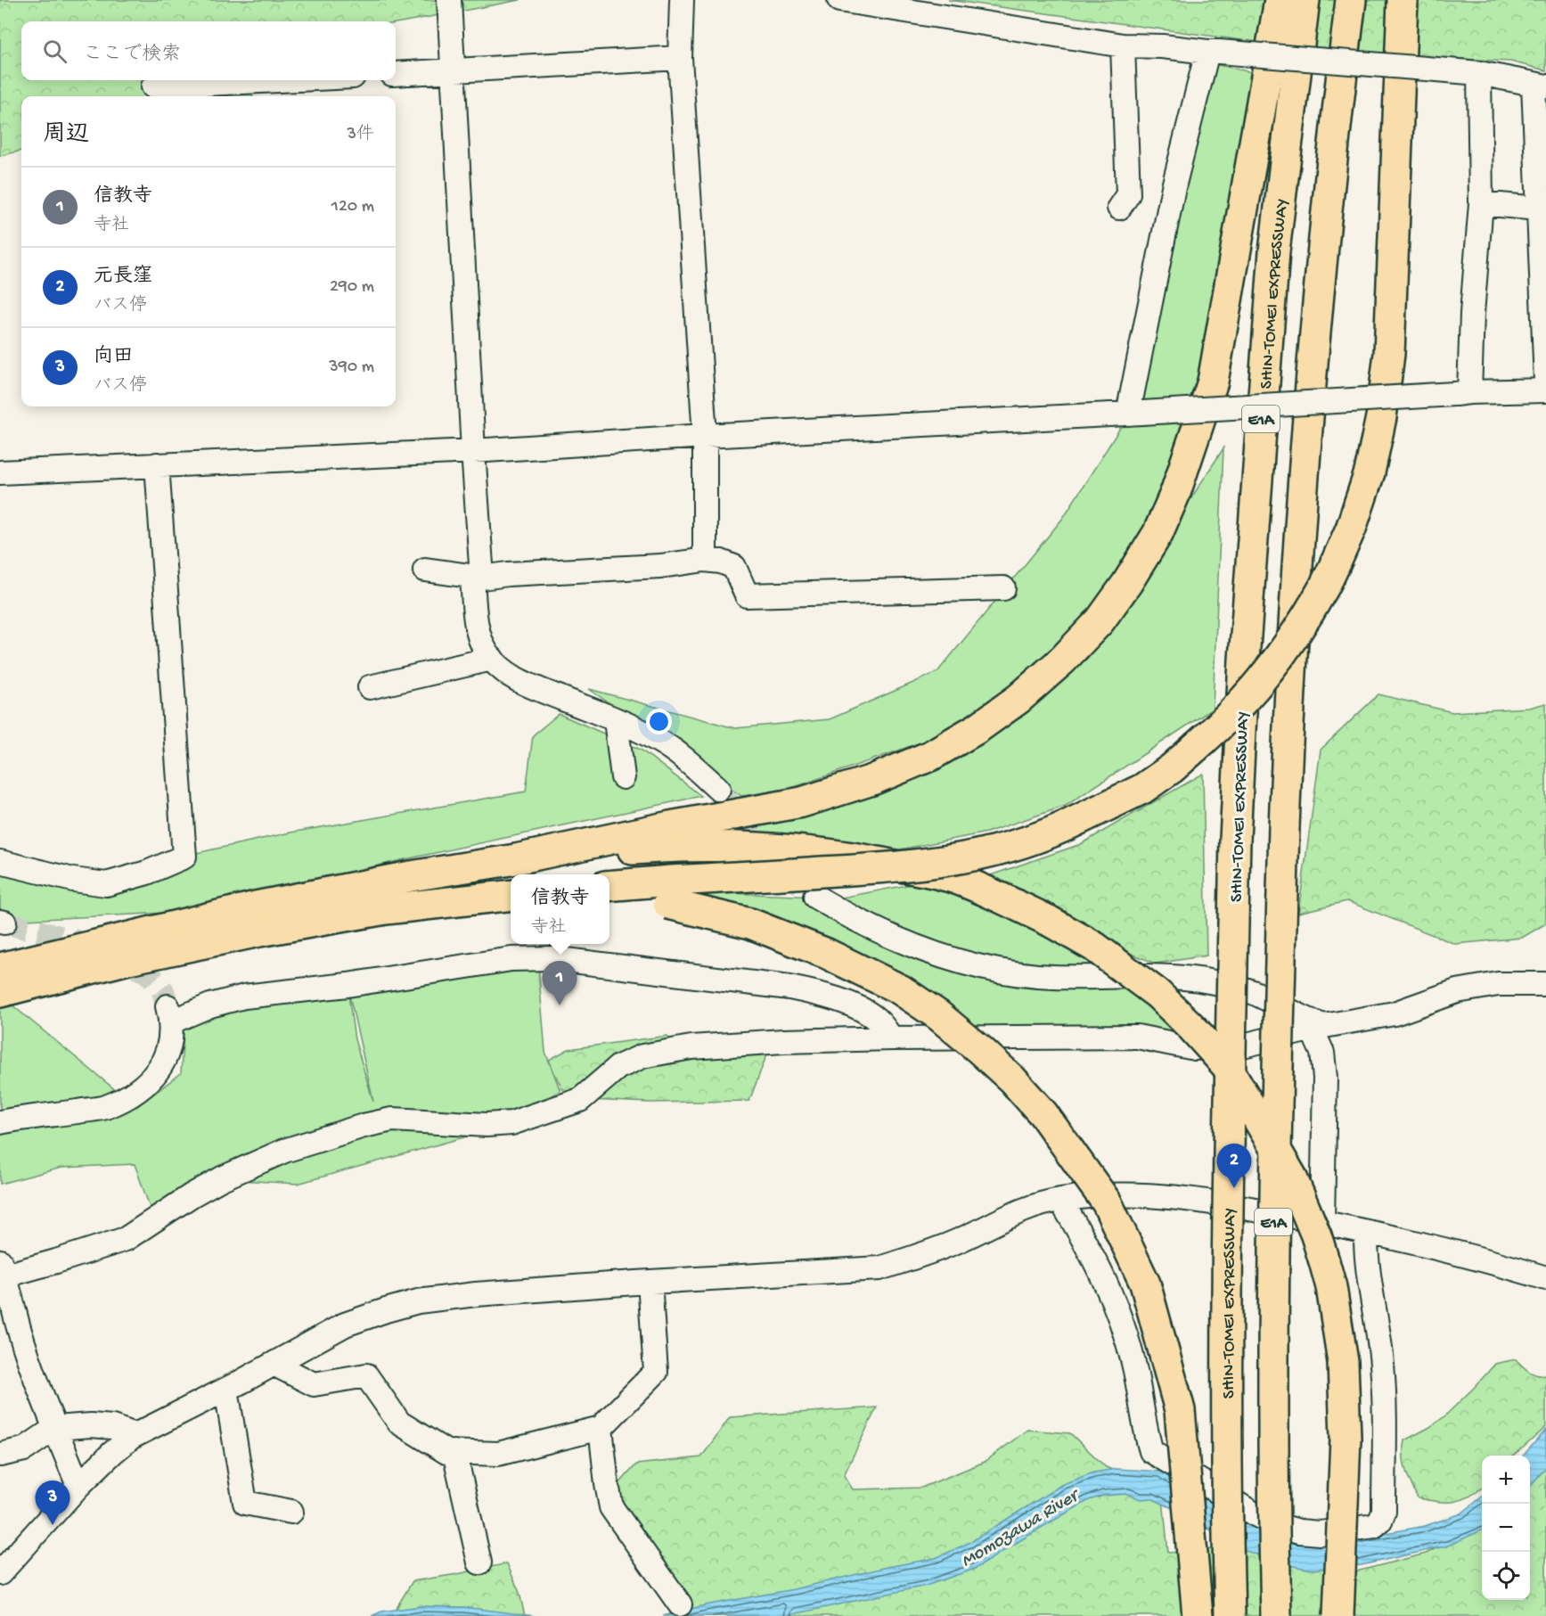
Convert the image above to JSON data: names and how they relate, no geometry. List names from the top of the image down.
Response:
{
  "streets": {
    "highway": ["SHIN-TOMEI EXPRESSWAY", "E1A"]
  },
  "water": ["Momozawa River"],
  "page": {
    "search": "ここで検索",
    "heading": ["周辺", "3件"],
    "list": [
      {
        "mark": "1",
        "name": "信教寺",
        "note": "寺社",
        "value": "120 m"
      },
      {
        "mark": "2",
        "name": "元長窪",
        "note": "バス停",
        "value": "290 m"
      },
      {
        "mark": "3",
        "name": "向田",
        "note": "バス停",
        "value": "390 m"
      }
    ],
    "popup": ["信教寺", "寺社"],
    "pins": ["1", "2", "3"],
    "map_buttons": ["+", "−"]
  }
}
